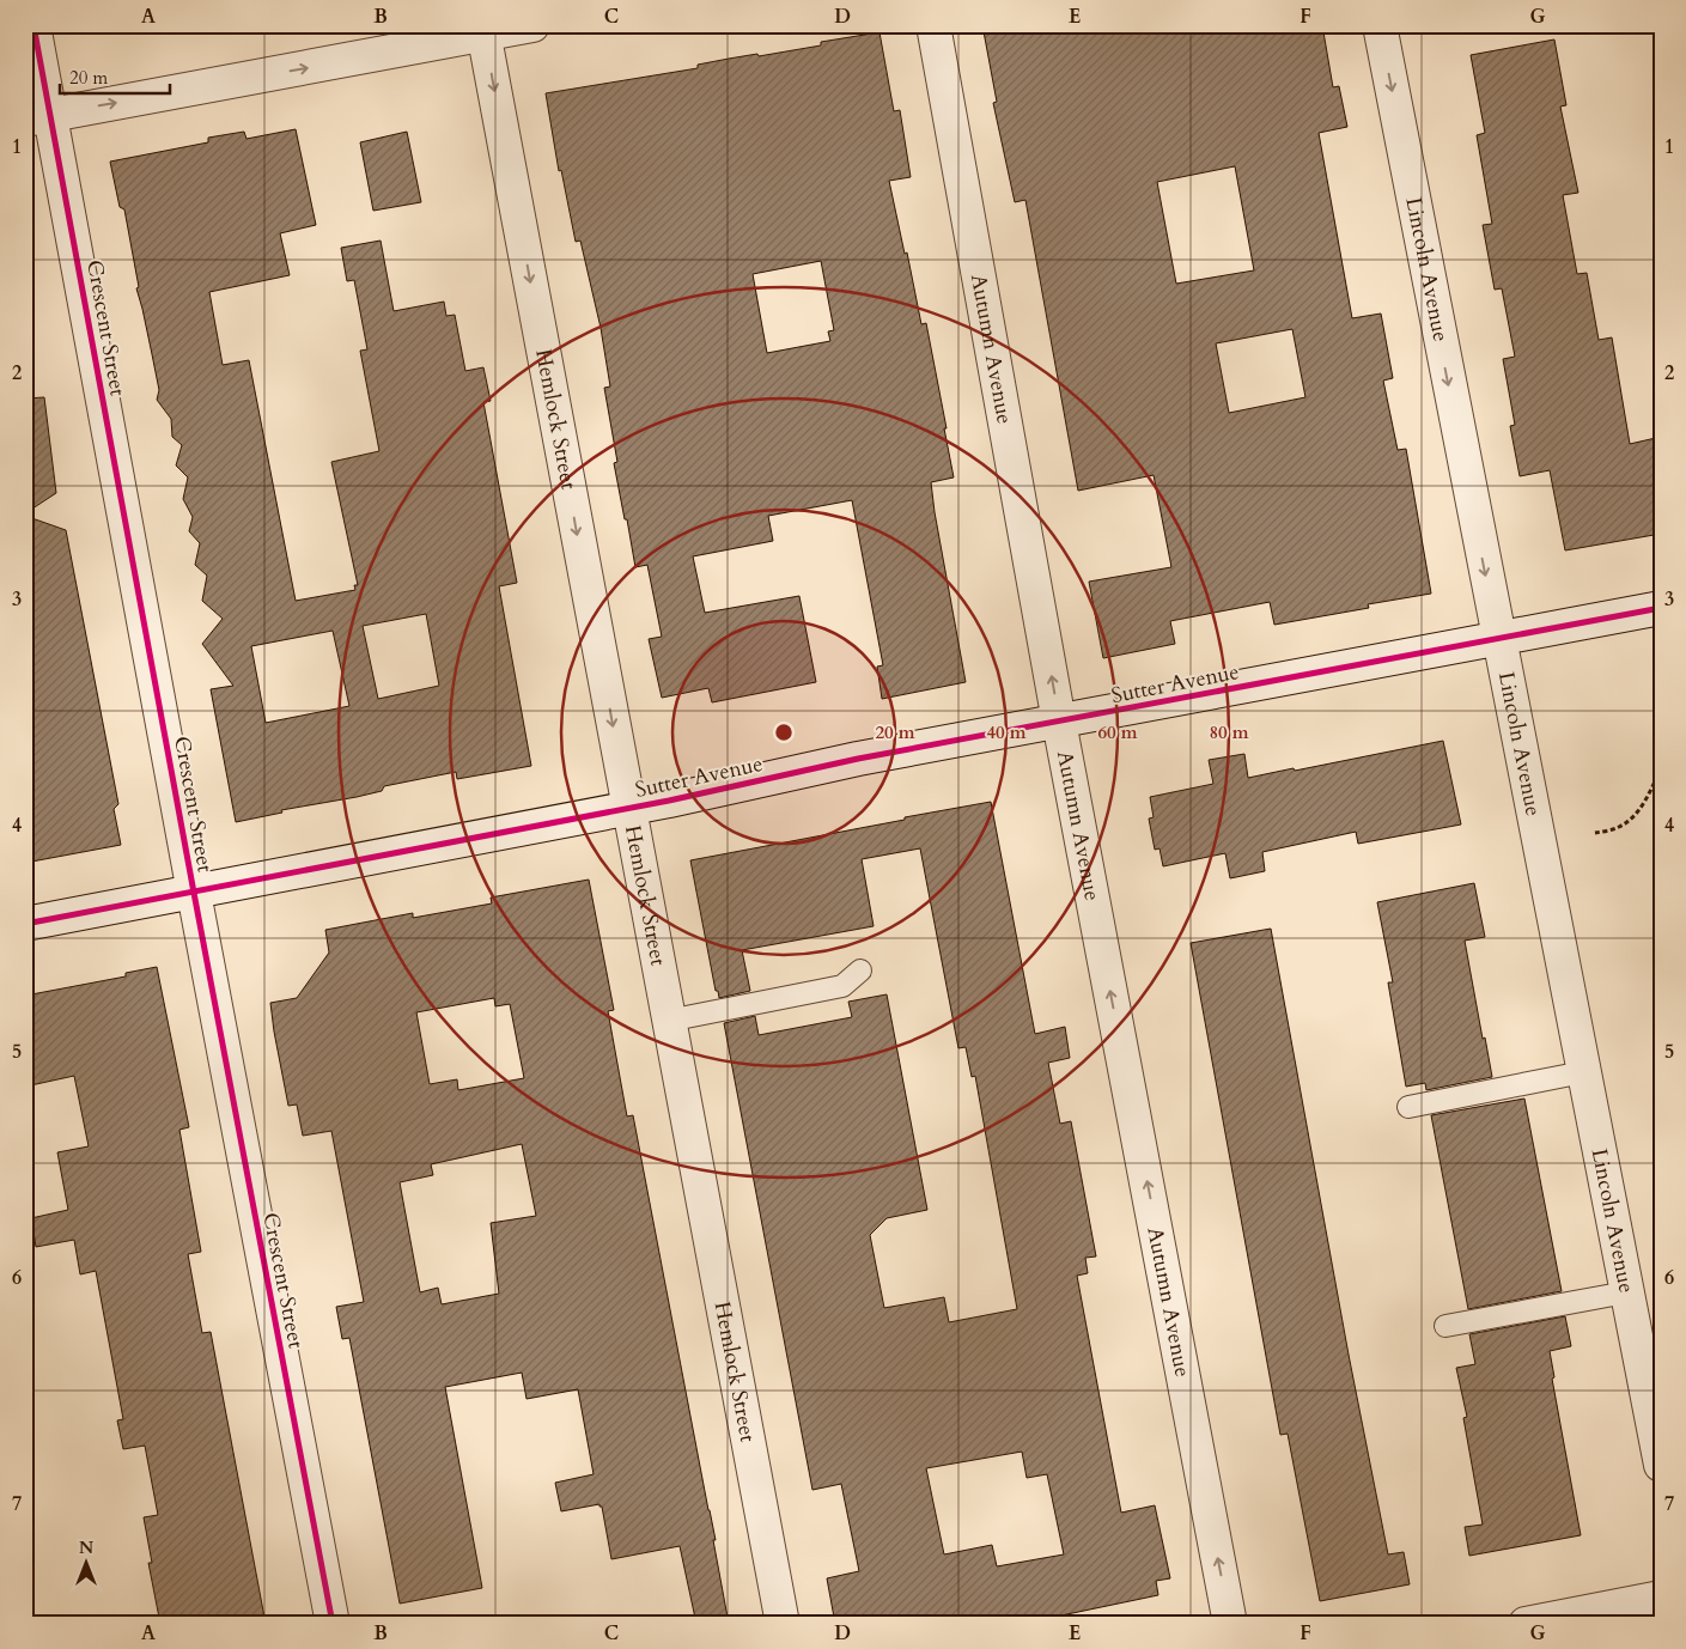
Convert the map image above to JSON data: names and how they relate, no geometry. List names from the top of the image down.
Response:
{
  "streets": {
    "street": [
      "Lincoln Avenue",
      "Crescent Street",
      "Autumn Avenue",
      "Hemlock Street",
      "Sutter Avenue"
    ]
  },
  "crossings": [
    ["Lincoln Avenue", "Sutter Avenue"],
    ["Crescent Street", "Sutter Avenue"],
    ["Autumn Avenue", "Sutter Avenue"],
    ["Hemlock Street", "Sutter Avenue"]
  ],
  "one_way": ["Lincoln Avenue", "Autumn Avenue", "Hemlock Street"],
  "scale_bar": "20 m",
  "north": "top",
  "grid": {
    "columns": [
      "A",
      "B",
      "C",
      "D",
      "E",
      "F",
      "G"
    ],
    "rows": [
      "1",
      "2",
      "3",
      "4",
      "5",
      "6",
      "7"
    ]
  },
  "rings": [
    "20 m",
    "40 m",
    "60 m",
    "80 m"
  ]
}
